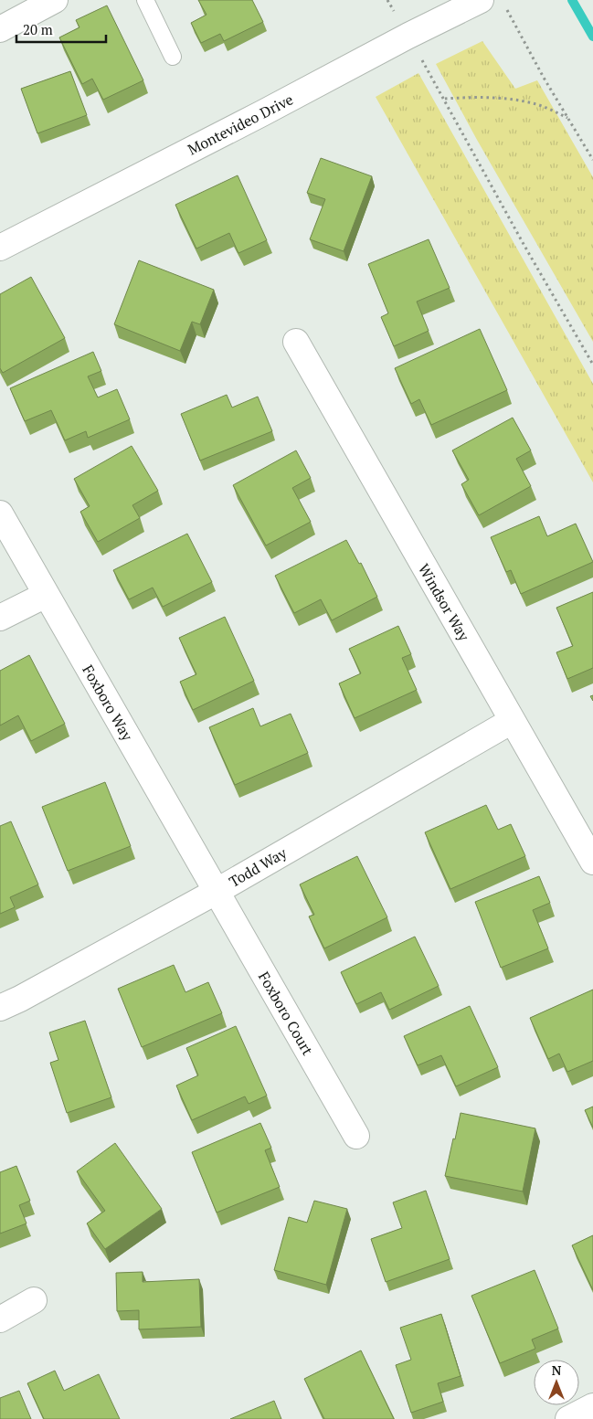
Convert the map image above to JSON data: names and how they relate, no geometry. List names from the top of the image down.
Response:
{
  "streets": {
    "street": [
      "Montevideo Drive",
      "Windsor Way",
      "Foxboro Way",
      "Todd Way",
      "Foxboro Court"
    ]
  },
  "crossings": [
    ["Windsor Way", "Todd Way"],
    ["Foxboro Way", "Todd Way"],
    ["Foxboro Way", "Foxboro Court"],
    ["Todd Way", "Foxboro Court"]
  ],
  "scale_bar": "20 m",
  "north": "top"
}
